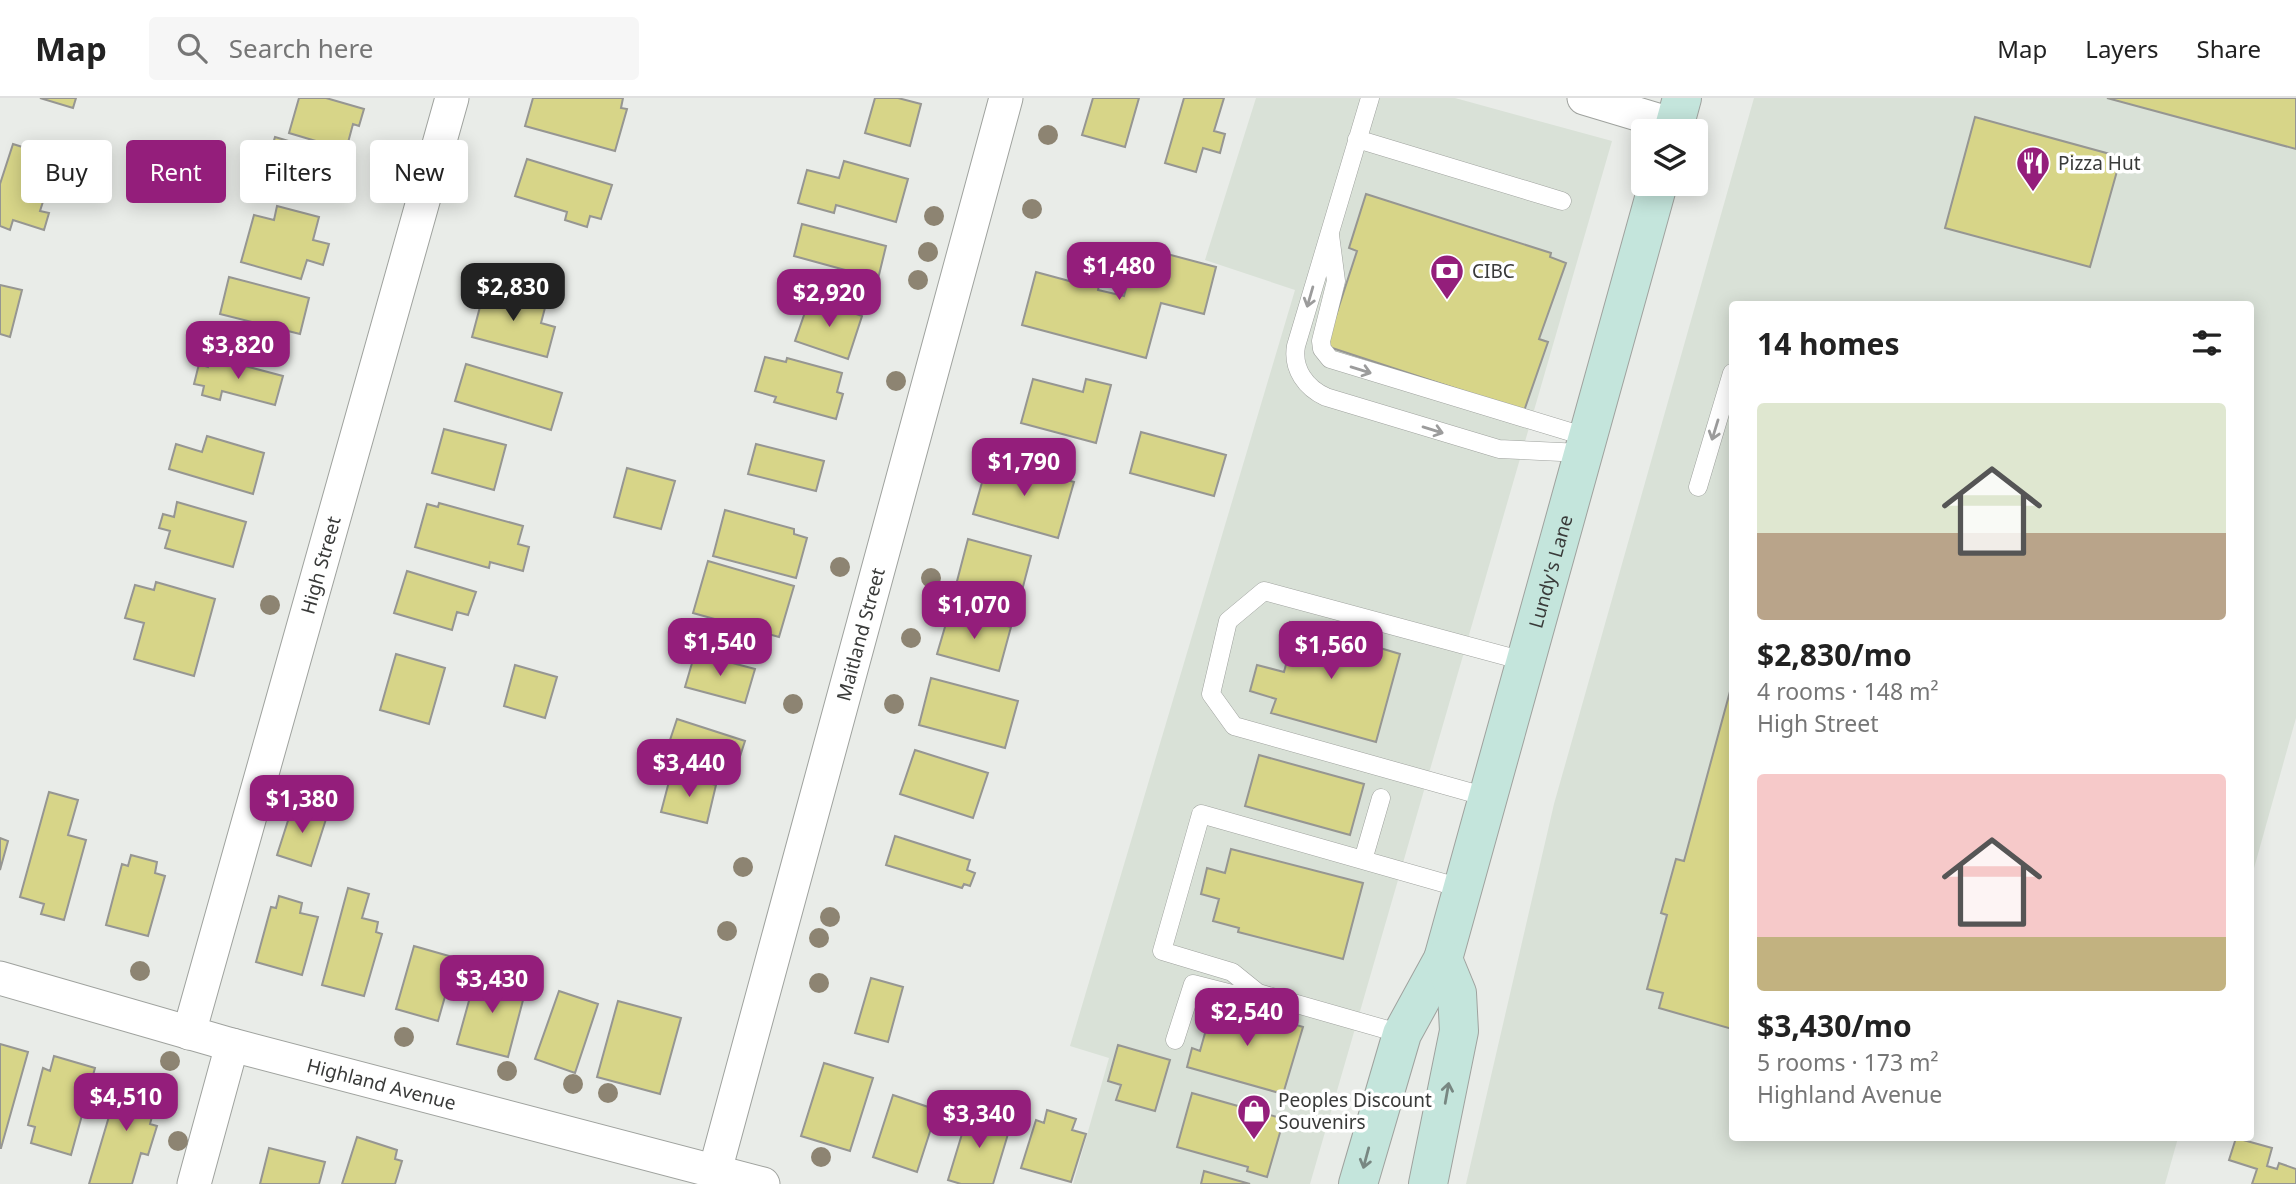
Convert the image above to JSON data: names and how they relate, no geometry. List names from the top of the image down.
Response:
{
  "streets": {
    "main road": ["Lundy's Lane"],
    "street": ["High Street", "Maitland Street", "Highland Avenue"]
  },
  "crossings": [
    ["High Street", "Highland Avenue"],
    ["Maitland Street", "Highland Avenue"]
  ],
  "places": {
    "restaurant": ["Pizza Hut"],
    "bank": ["CIBC"],
    "shop": ["Peoples Discount Souvenirs"]
  },
  "page": {
    "header": "Map",
    "search": "Search here",
    "nav": ["Map", "Layers", "Share"],
    "chip": [
      "Buy",
      "Rent",
      "Filters",
      "New"
    ],
    "price": [
      "$1,480",
      "$2,830",
      "$2,920",
      "$3,820",
      "$1,790",
      "$1,070",
      "$1,540",
      "$1,560",
      "$3,440",
      "$1,380",
      "$3,430",
      "$2,540",
      "$4,510",
      "$3,340"
    ],
    "heading": "14 homes",
    "list": [
      {
        "name": "$2,830/mo",
        "note": "4 rooms · 148 m² · High Street"
      },
      {
        "name": "$3,430/mo",
        "note": "5 rooms · 173 m² · Highland Avenue"
      }
    ]
  }
}
